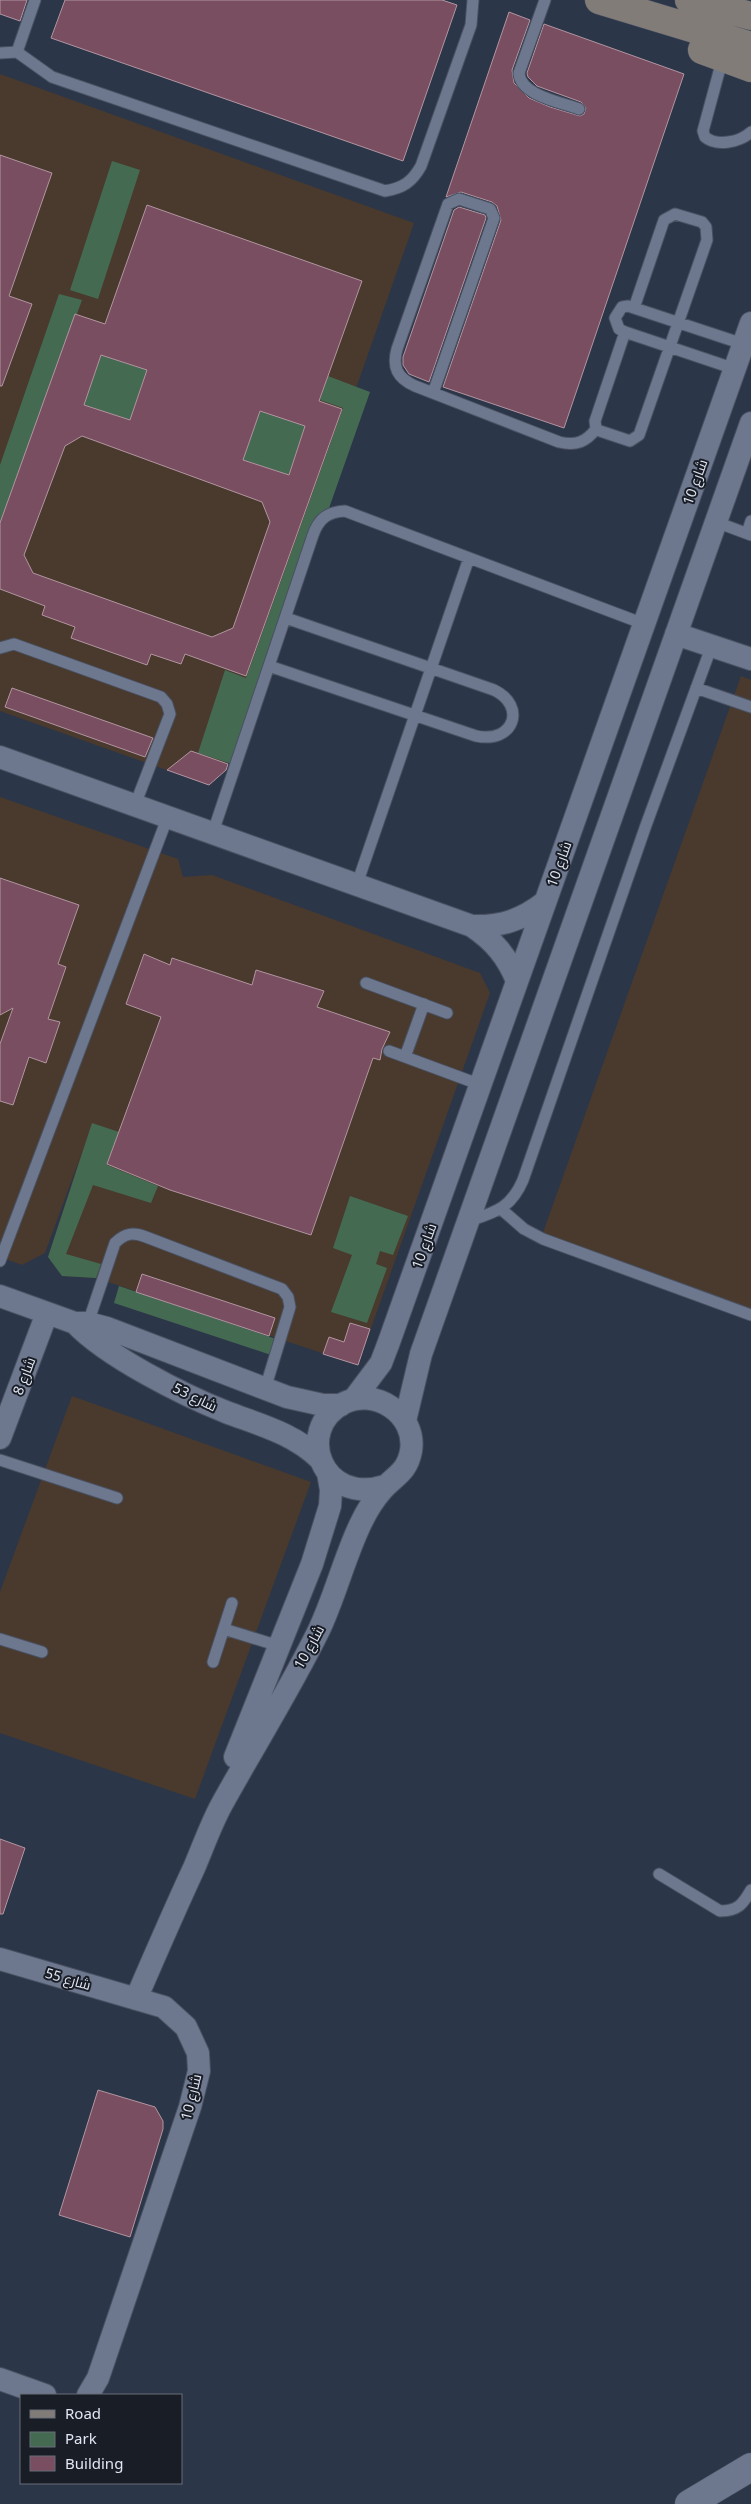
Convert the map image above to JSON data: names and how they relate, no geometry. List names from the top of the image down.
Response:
{
  "streets": {
    "street": [
      "شارع 10",
      "شارع 8",
      "شارع 53",
      "شارع 55"
    ]
  },
  "crossings": [
    ["شارع 10", "شارع 53"],
    ["شارع 10", "شارع 55"],
    ["شارع 8", "شارع 53"]
  ],
  "legend": ["Road", "Park", "Building"]
}
